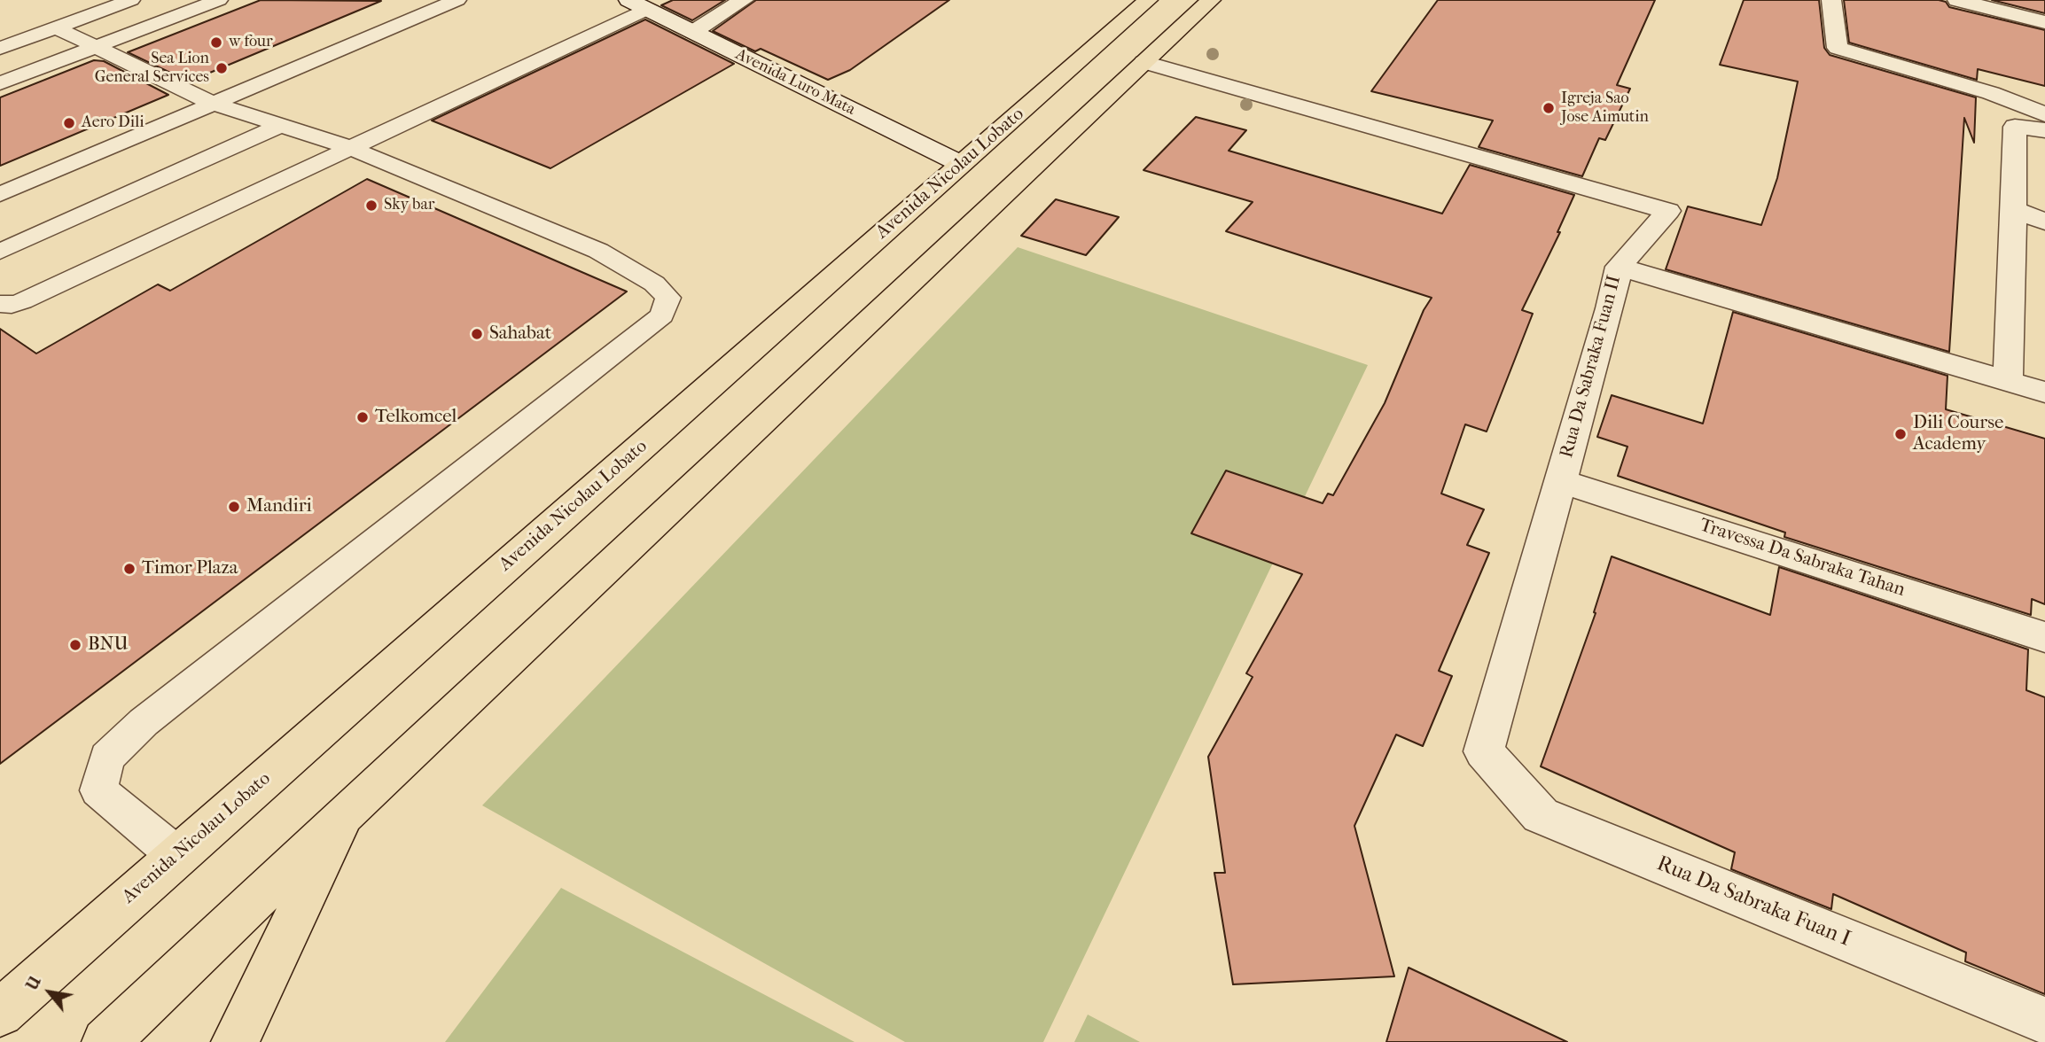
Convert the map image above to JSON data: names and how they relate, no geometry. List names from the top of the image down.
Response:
{
  "streets": {
    "main road": ["Avenida Nicolau Lobato"],
    "street": [
      "Avenida Luro Mata",
      "Rua Da Sabraka Fuan II",
      "Travessa Da Sabraka Tahan",
      "Rua Da Sabraka Fuan I"
    ]
  },
  "crossings": [
    ["Avenida Luro Mata", "Avenida Nicolau Lobato"],
    ["Rua Da Sabraka Fuan II", "Travessa Da Sabraka Tahan"],
    ["Rua Da Sabraka Fuan II", "Rua Da Sabraka Fuan I"]
  ],
  "places": [
    "w four",
    "Sea Lion General Services",
    "Igreja Sao Jose Aimutin",
    "Aero Dili",
    "Sky bar",
    "Sahabat",
    "Telkomcel",
    "Dili Course Academy",
    "Mandiri",
    "Timor Plaza",
    "BNU"
  ],
  "north": "top left"
}
